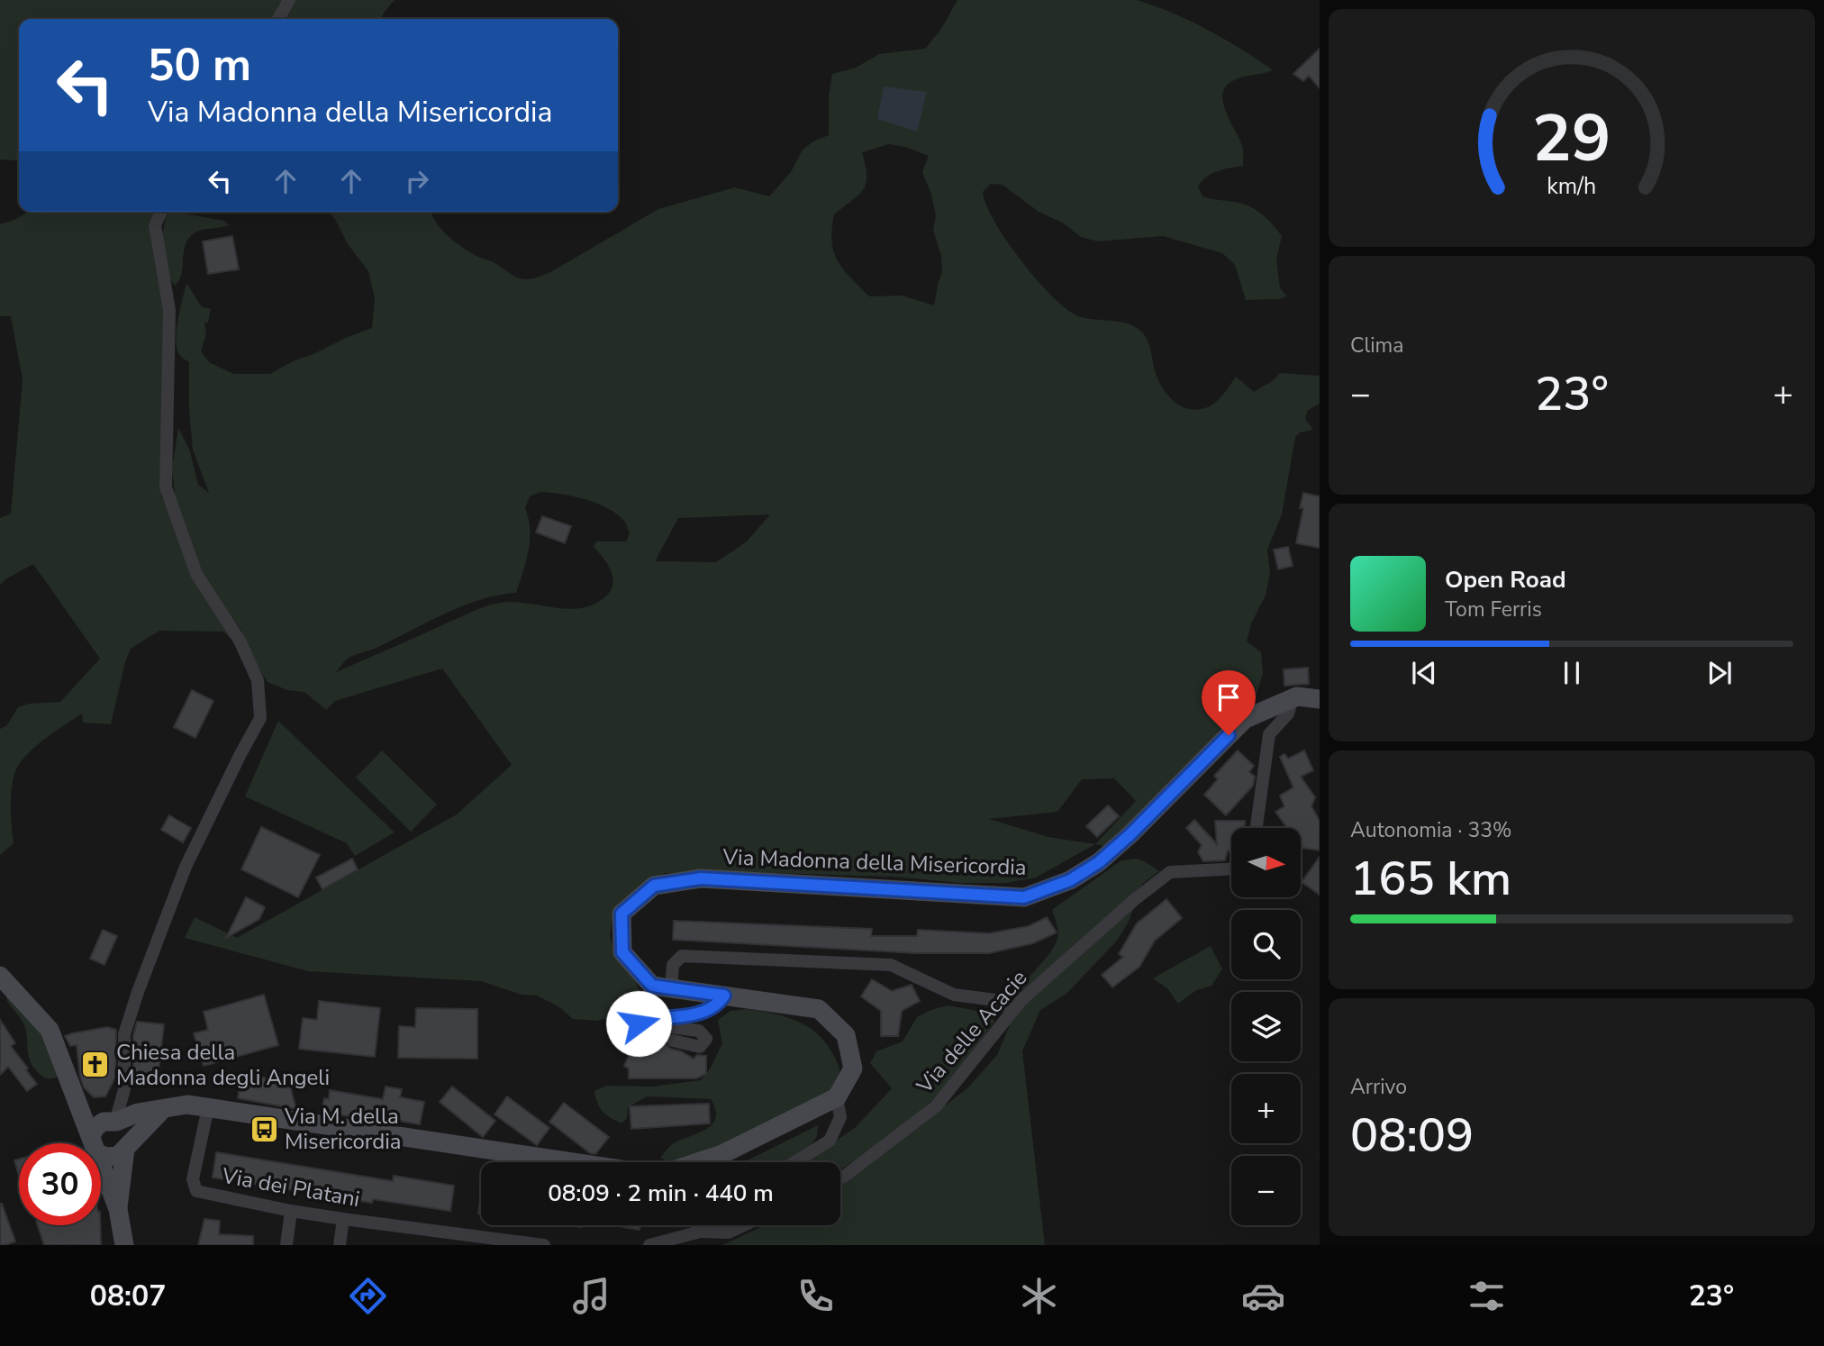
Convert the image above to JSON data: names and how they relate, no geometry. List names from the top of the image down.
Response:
{
  "streets": {
    "main road": ["Via Madonna della Misericordia"],
    "street": ["Via delle Acacie", "Via dei Platani"]
  },
  "places": {
    "church": ["Chiesa della Madonna degli Angeli"],
    "bus stop": ["Via M. della Misericordia"]
  },
  "north": "right",
  "page": {
    "turn": ["50 m", "Via Madonna della Misericordia"],
    "tile": [
      "Clima",
      ["Autonomia · 33%", "165 km"],
      ["Arrivo", "08:09"]
    ],
    "heat": ["−", "23°", "+"],
    "song": ["Open Road", "Tom Ferris"],
    "map_buttons": ["+", "−"],
    "limit": "30",
    "trip": "08:09 · 2 min · 440 m",
    "tabs": ["08:07", "23°"],
    "gauge": ["29", "km/h"]
  }
}
